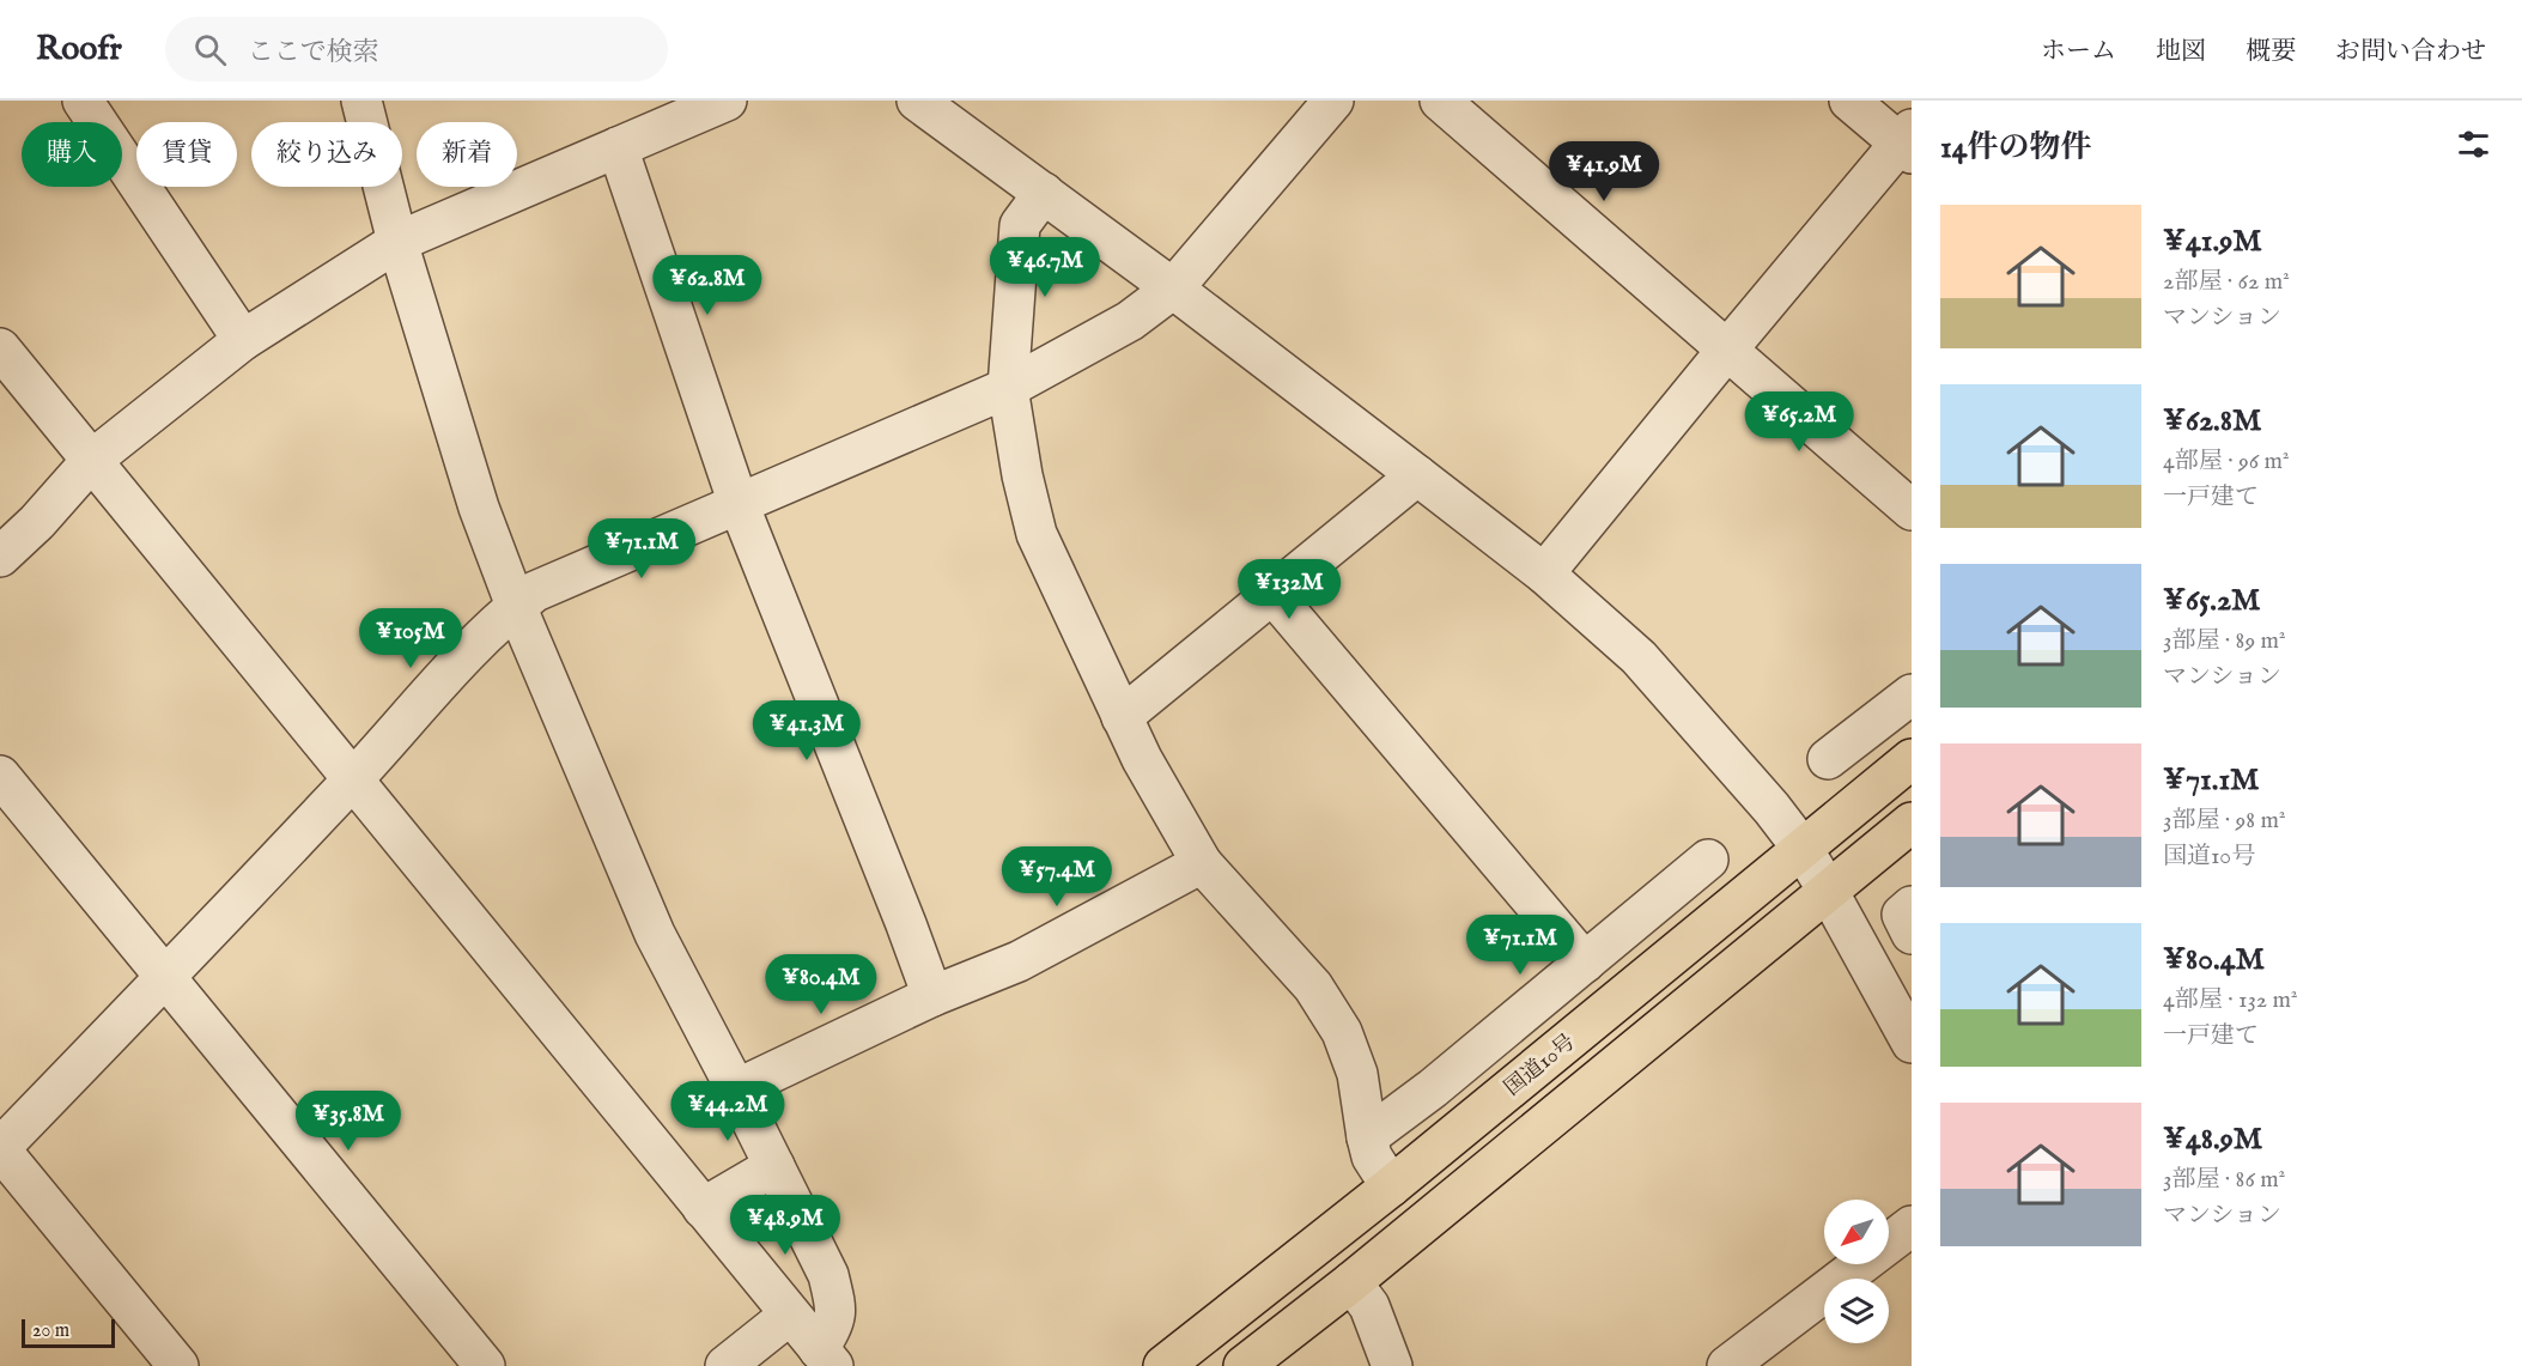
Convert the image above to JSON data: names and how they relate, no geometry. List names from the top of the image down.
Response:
{
  "streets": {
    "highway": ["国道10号"]
  },
  "scale_bar": "20 m",
  "north": "bottom left",
  "page": {
    "header": "Roofr",
    "search": "ここで検索",
    "nav": [
      "ホーム",
      "地図",
      "概要",
      "お問い合わせ"
    ],
    "heading": "14件の物件",
    "chip": [
      "購入",
      "賃貸",
      "絞り込み",
      "新着"
    ],
    "price": [
      "¥41.9M",
      "¥46.7M",
      "¥62.8M",
      "¥65.2M",
      "¥71.1M",
      "¥132M",
      "¥105M",
      "¥41.3M",
      "¥57.4M",
      "¥71.1M",
      "¥80.4M",
      "¥44.2M",
      "¥35.8M",
      "¥48.9M"
    ],
    "list": [
      {
        "name": "¥41.9M",
        "note": "2部屋 · 62 m² · マンション"
      },
      {
        "name": "¥62.8M",
        "note": "4部屋 · 96 m² · 一戸建て"
      },
      {
        "name": "¥65.2M",
        "note": "3部屋 · 89 m² · マンション"
      },
      {
        "name": "¥71.1M",
        "note": "3部屋 · 98 m² · 国道10号"
      },
      {
        "name": "¥80.4M",
        "note": "4部屋 · 132 m² · 一戸建て"
      },
      {
        "name": "¥48.9M",
        "note": "3部屋 · 86 m² · マンション"
      }
    ],
    "scale": "20 m"
  }
}
